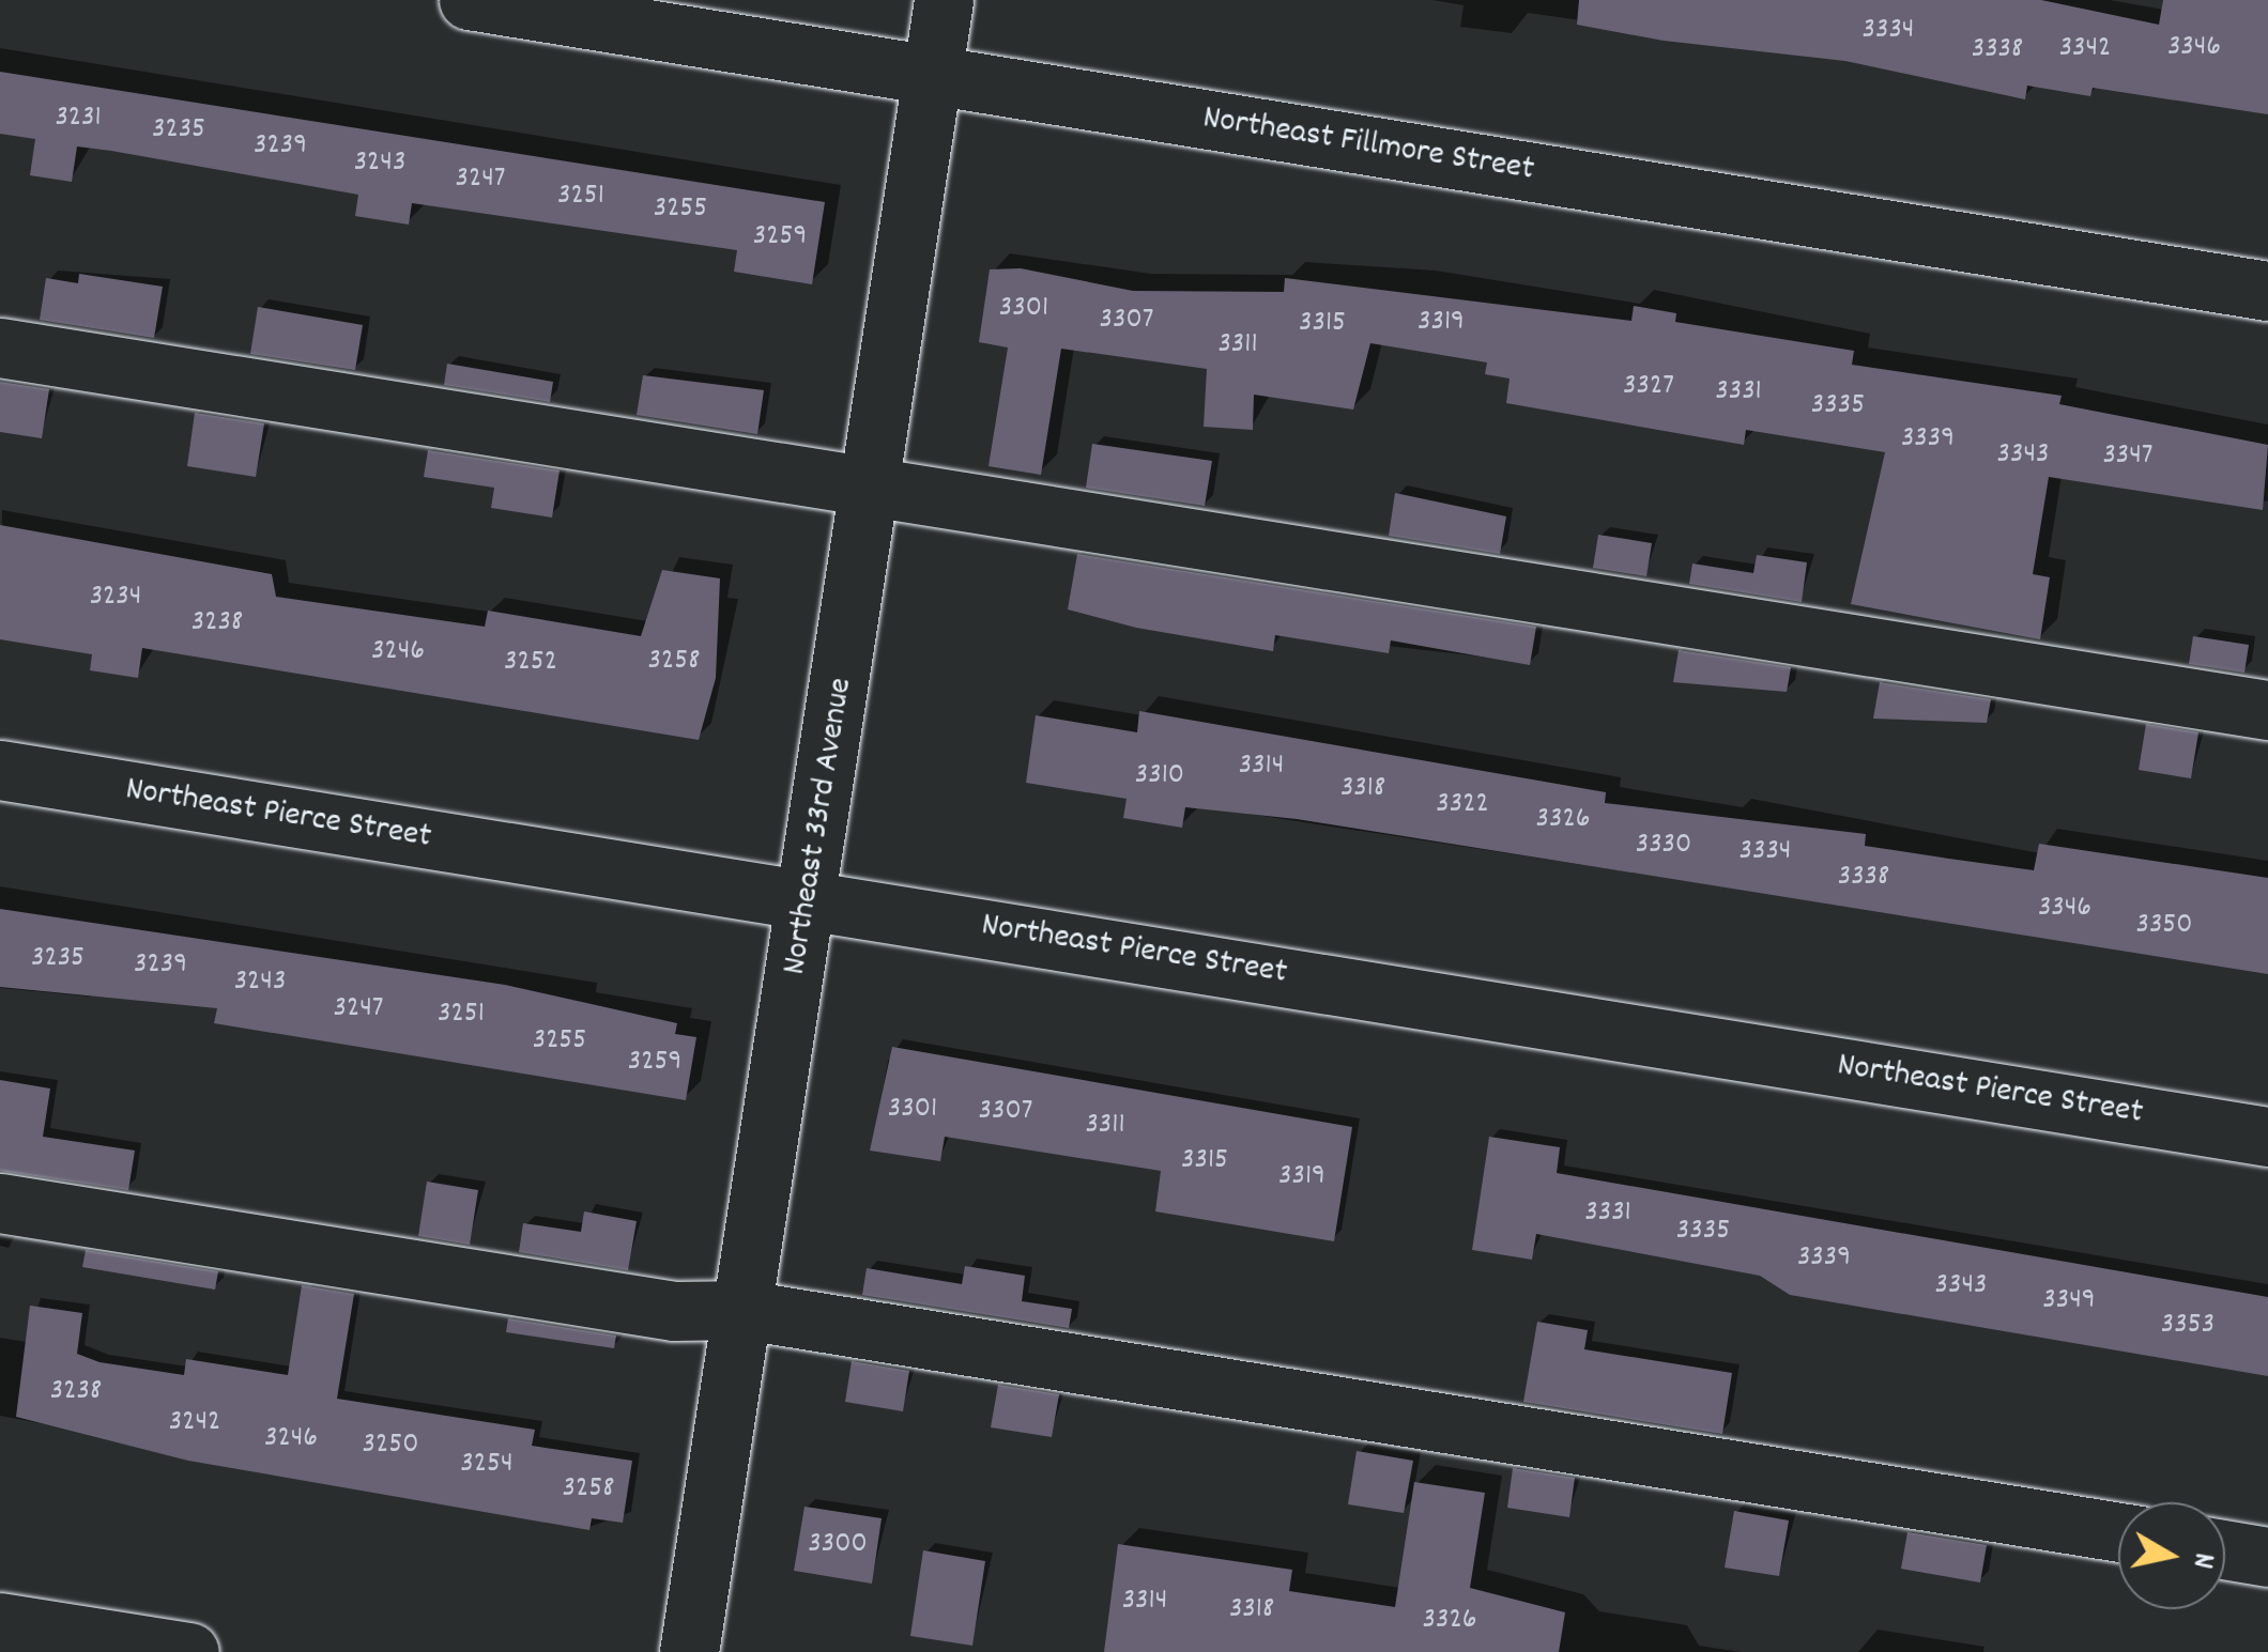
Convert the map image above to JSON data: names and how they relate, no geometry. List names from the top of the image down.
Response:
{
  "streets": {
    "street": ["Northeast Fillmore Street", "Northeast Pierce Street", "Northeast 33rd Avenue"]
  },
  "crossings": [
    ["Northeast Fillmore Street", "Northeast 33rd Avenue"],
    ["Northeast Pierce Street", "Northeast 33rd Avenue"]
  ],
  "house_numbers": [
    "3334",
    "3346",
    "3342",
    "3338",
    "3231",
    "3235",
    "3239",
    "3243",
    "3247",
    "3251",
    "3255",
    "3259",
    "3301",
    "3307",
    "3319",
    "3315",
    "3311",
    "3327",
    "3331",
    "3335",
    "3339",
    "3343",
    "3347",
    "3234",
    "3238",
    "3246",
    "3258",
    "3252",
    "3314",
    "3310",
    "3318",
    "3322",
    "3326",
    "3330",
    "3334",
    "3338",
    "3346",
    "3350",
    "3235",
    "3239",
    "3243",
    "3247",
    "3251",
    "3255",
    "3259",
    "3301",
    "3307",
    "3311",
    "3315",
    "3319",
    "3331",
    "3335",
    "3339",
    "3343",
    "3349",
    "3353",
    "3238",
    "3242",
    "3246",
    "3250",
    "3254",
    "3258",
    "3300",
    "3314",
    "3318",
    "3326"
  ],
  "north": "right"
}
